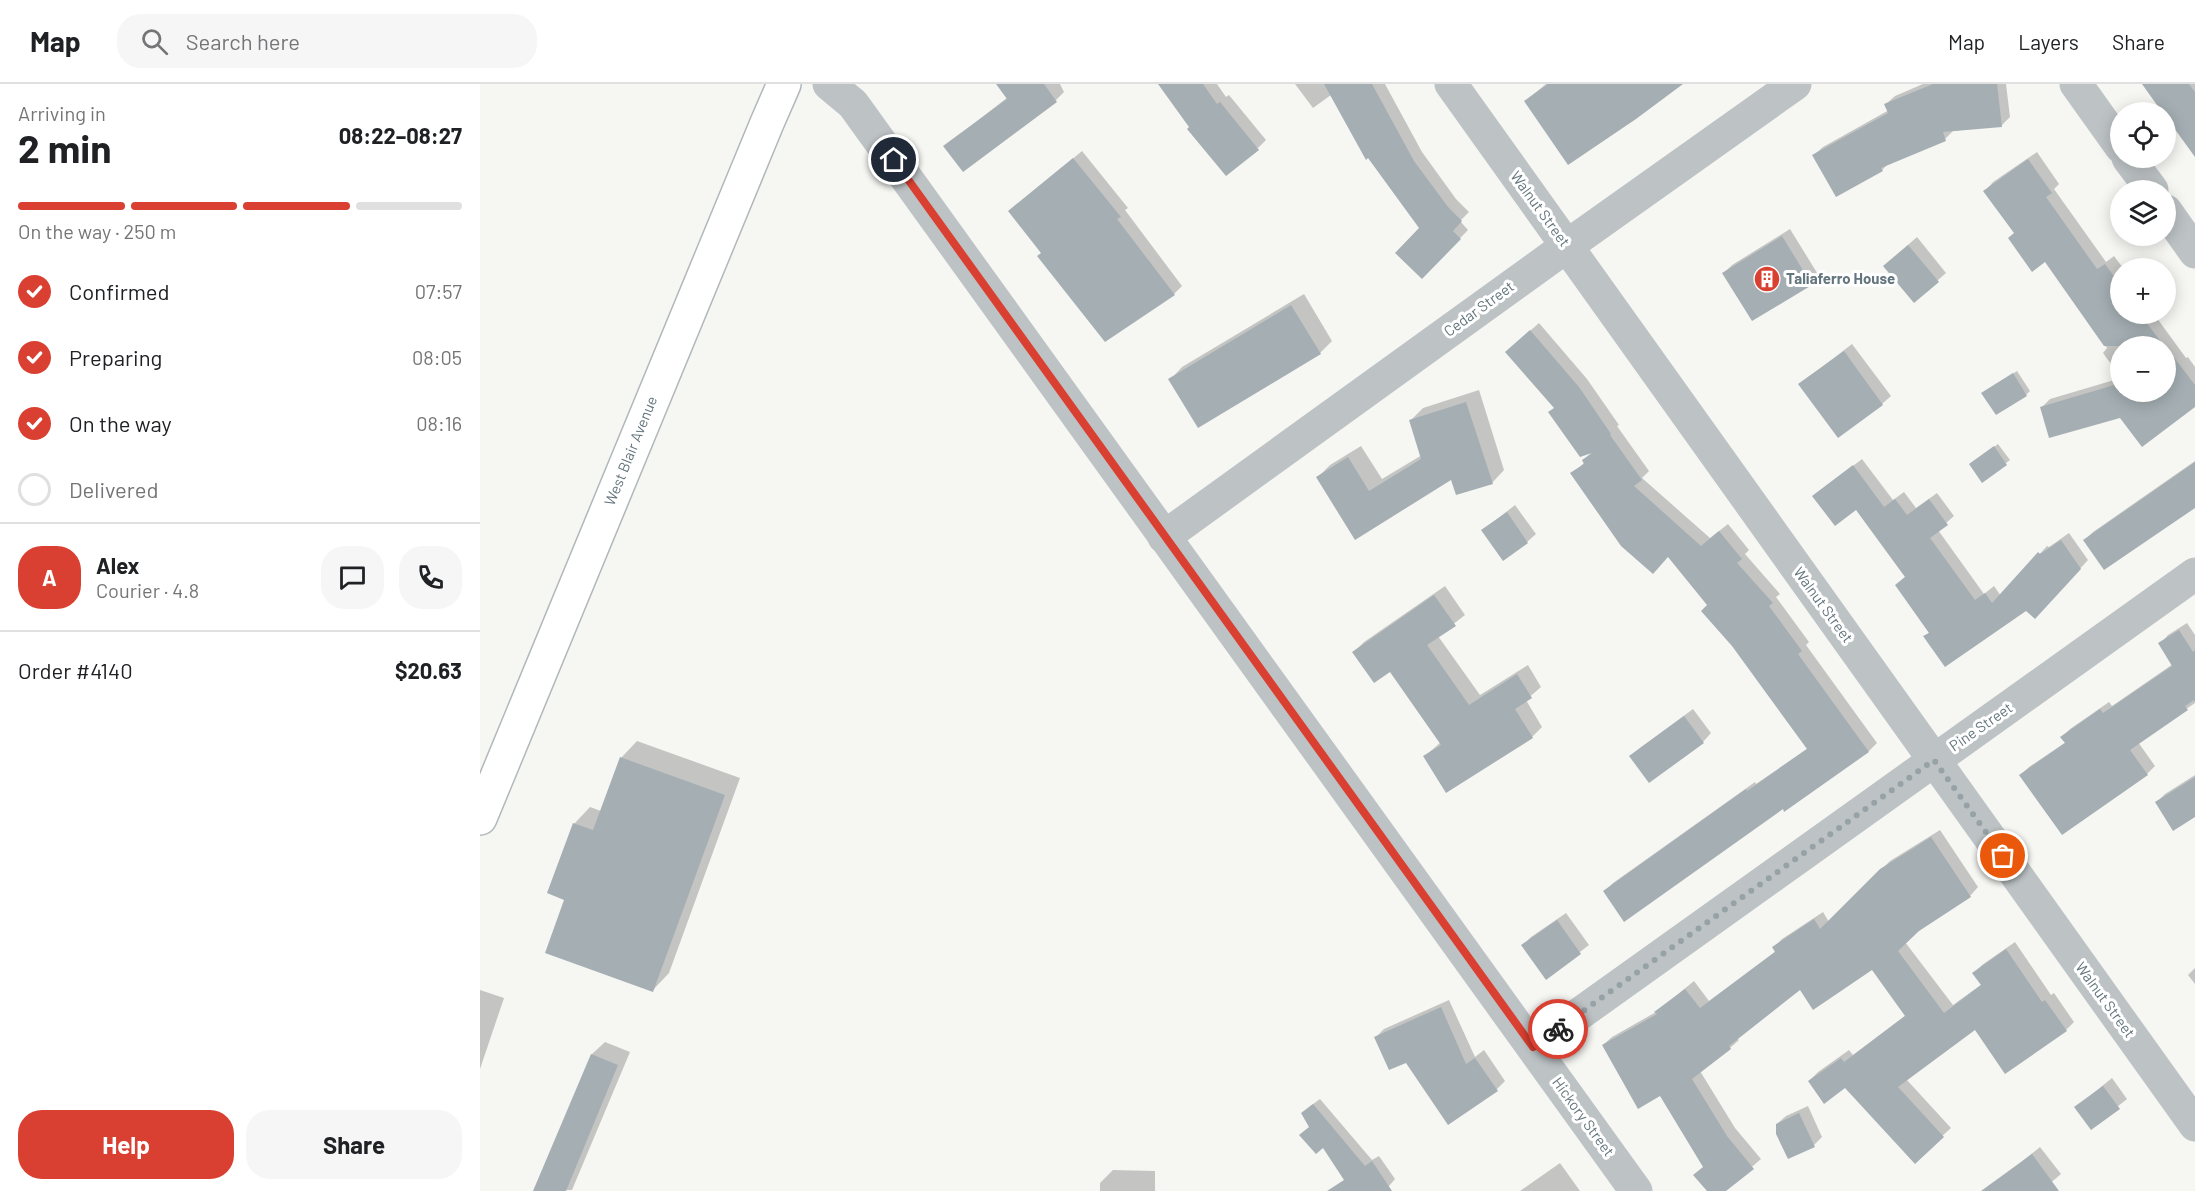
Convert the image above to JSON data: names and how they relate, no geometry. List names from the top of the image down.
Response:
{
  "streets": {
    "main road": ["West Blair Avenue"],
    "street": [
      "Walnut Street",
      "Cedar Street",
      "Pine Street",
      "Hickory Street"
    ]
  },
  "crossings": [
    ["Walnut Street", "Cedar Street"],
    ["Walnut Street", "Pine Street"],
    ["Cedar Street", "Hickory Street"],
    ["Pine Street", "Hickory Street"]
  ],
  "places": {
    "building": ["Taliaferro House"]
  },
  "page": {
    "header": "Map",
    "search": "Search here",
    "nav": ["Map", "Layers", "Share"],
    "heading": ["2 min", "Arriving in", "08:22–08:27"],
    "panel": [
      "Alex",
      "Courier · 4.8",
      "Order #4140",
      "$20.63"
    ],
    "map_buttons": ["+", "−"],
    "bar": "On the way · 250 m",
    "list": [
      ["Confirmed", "07:57"],
      ["Preparing", "08:05"],
      ["On the way", "08:16"],
      "Delivered"
    ],
    "round": "A",
    "buttons": ["Help", "Share"]
  }
}
